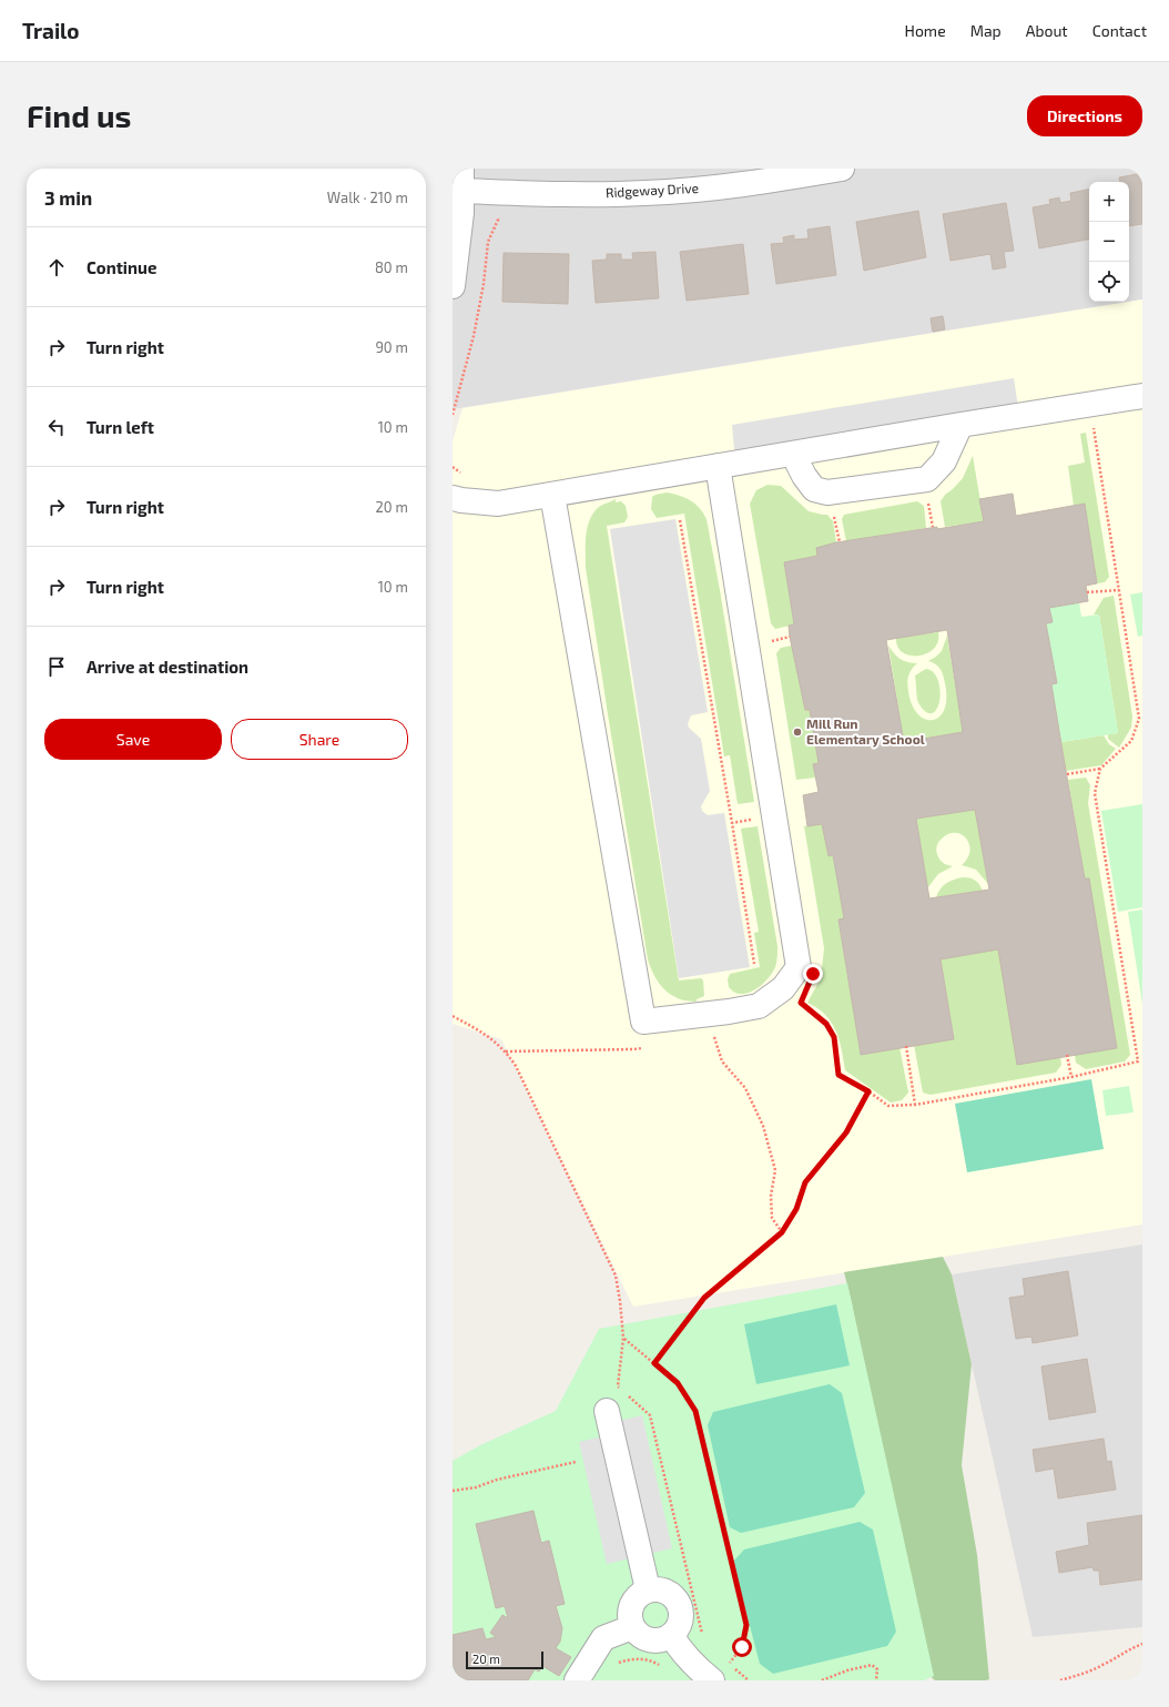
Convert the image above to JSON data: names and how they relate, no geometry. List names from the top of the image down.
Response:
{
  "streets": {
    "street": ["Ridgeway Drive"]
  },
  "places": ["Mill Run Elementary School"],
  "scale_bar": "20 m",
  "page": {
    "header": "Trailo",
    "nav": [
      "Home",
      "Map",
      "About",
      "Contact"
    ],
    "buttons": [
      "Directions",
      ["Save", "Share"]
    ],
    "title": "Find us",
    "heading": ["3 min", "Walk · 210 m"],
    "map_buttons": ["+", "−"],
    "list": [
      ["Continue", "80 m"],
      ["Turn right", "90 m"],
      ["Turn left", "10 m"],
      ["Turn right", "20 m"],
      ["Turn right", "10 m"],
      "Arrive at destination"
    ],
    "scale": "20 m"
  }
}
